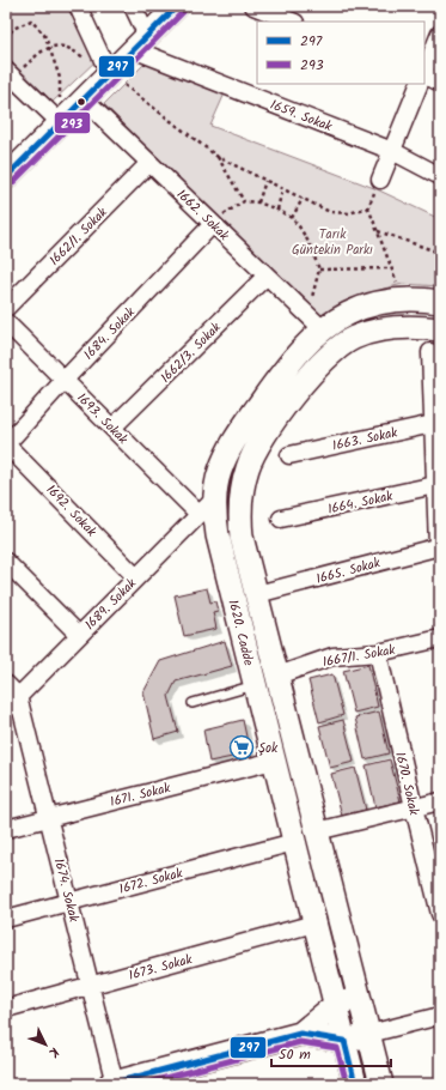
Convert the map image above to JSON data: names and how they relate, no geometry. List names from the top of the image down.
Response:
{
  "streets": {
    "main road": ["1620. Cadde"],
    "street": [
      "1659. Sokak",
      "1662. Sokak",
      "1662/1. Sokak",
      "1684. Sokak",
      "1662/3. Sokak",
      "1693. Sokak",
      "1663. Sokak",
      "1664. Sokak",
      "1692. Sokak",
      "1665. Sokak",
      "1689. Sokak",
      "1667/1. Sokak",
      "1670. Sokak",
      "1671. Sokak",
      "1672. Sokak",
      "1674. Sokak",
      "1673. Sokak"
    ]
  },
  "crossings": [
    ["1662. Sokak", "1662/1. Sokak"],
    ["1662. Sokak", "1684. Sokak"],
    ["1662. Sokak", "1662/3. Sokak"],
    ["1662. Sokak", "1620. Cadde"],
    ["1684. Sokak", "1693. Sokak"],
    ["1684. Sokak", "1692. Sokak"],
    ["1662/3. Sokak", "1693. Sokak"],
    ["1693. Sokak", "1689. Sokak"],
    ["1692. Sokak", "1689. Sokak"],
    ["1665. Sokak", "1620. Cadde"],
    ["1689. Sokak", "1620. Cadde"],
    ["1689. Sokak", "1674. Sokak"],
    ["1620. Cadde", "1667/1. Sokak"],
    ["1620. Cadde", "1671. Sokak"],
    ["1620. Cadde", "1672. Sokak"],
    ["1620. Cadde", "1673. Sokak"],
    ["1667/1. Sokak", "1670. Sokak"],
    ["1671. Sokak", "1674. Sokak"],
    ["1672. Sokak", "1674. Sokak"],
    ["1674. Sokak", "1673. Sokak"]
  ],
  "parks": ["Tarık Güntekin Parkı"],
  "places": {
    "supermarket": ["Şok"]
  },
  "lines": ["transit line 297", "transit line 293"],
  "legend": ["297", "293"],
  "scale_bar": "50 m",
  "north": "bottom right"
}
